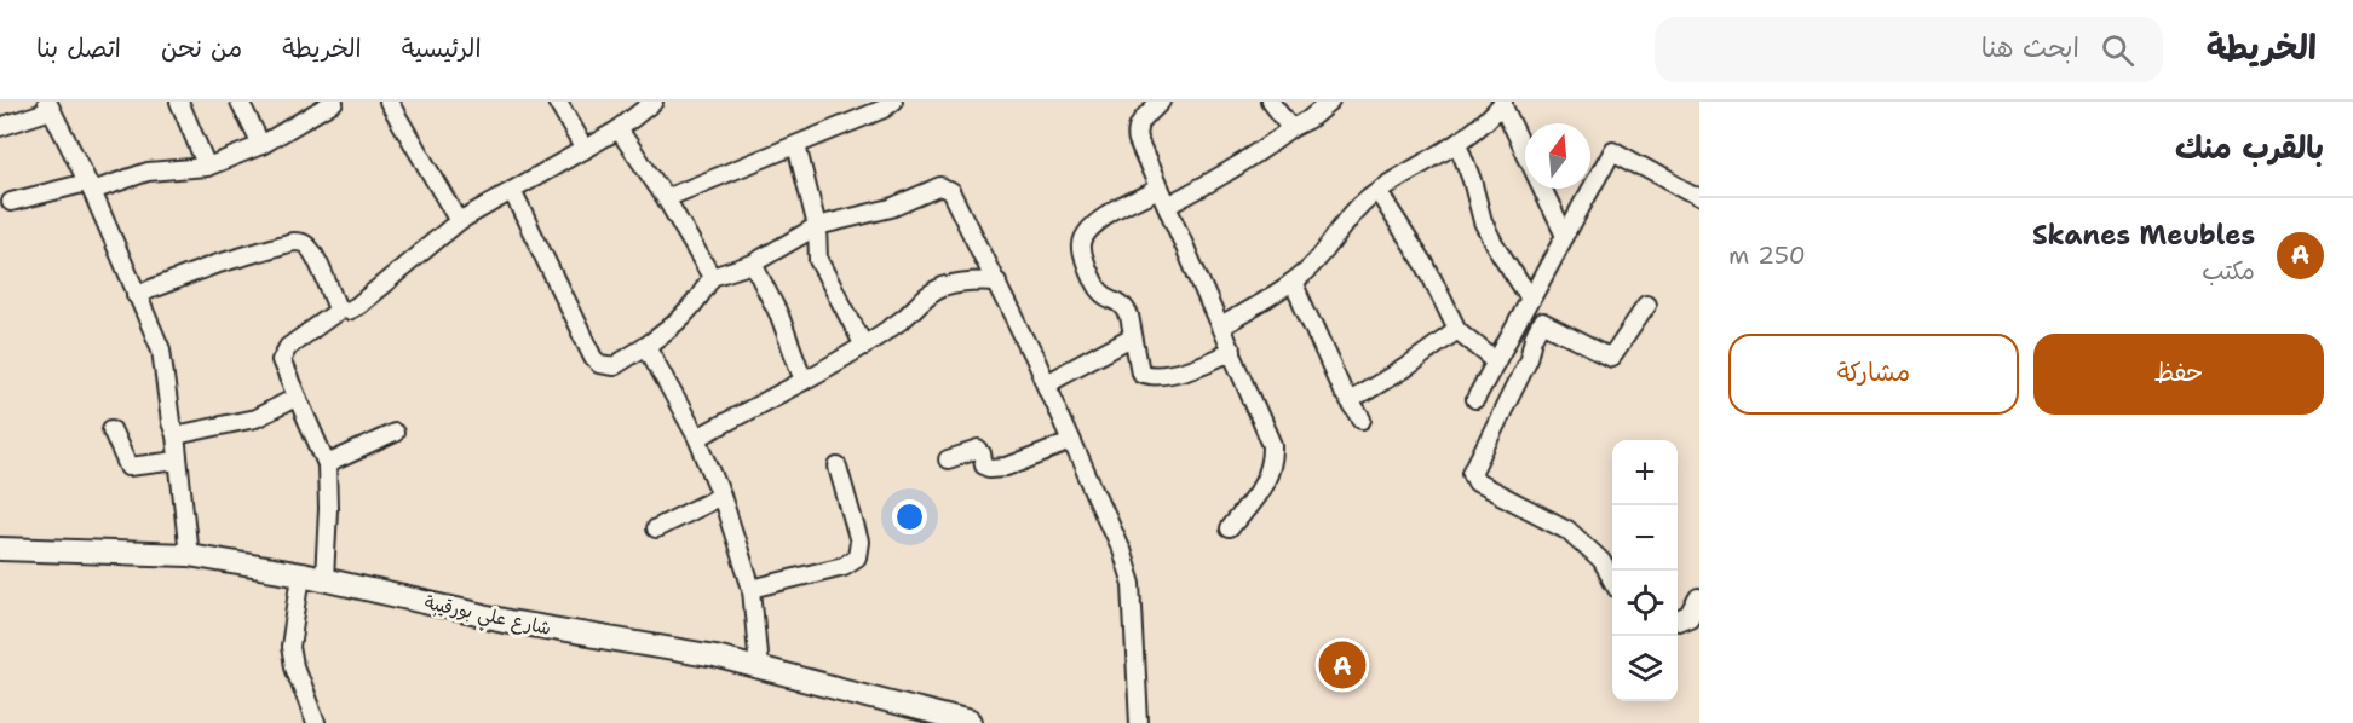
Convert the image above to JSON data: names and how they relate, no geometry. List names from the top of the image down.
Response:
{
  "streets": {
    "main road": ["شارع علي بورقيبة"]
  },
  "north": "top",
  "page": {
    "header": "الخريطة",
    "search": "ابحث هنا",
    "nav": [
      "الرئيسية",
      "الخريطة",
      "من نحن",
      "اتصل بنا"
    ],
    "heading": "بالقرب منك",
    "list": [
      {
        "mark": "A",
        "name": "Skanes Meubles",
        "note": "مكتب",
        "value": "250 m"
      }
    ],
    "buttons": ["حفظ", "مشاركة"],
    "map_buttons": ["+", "−"],
    "pins": "A"
  }
}
